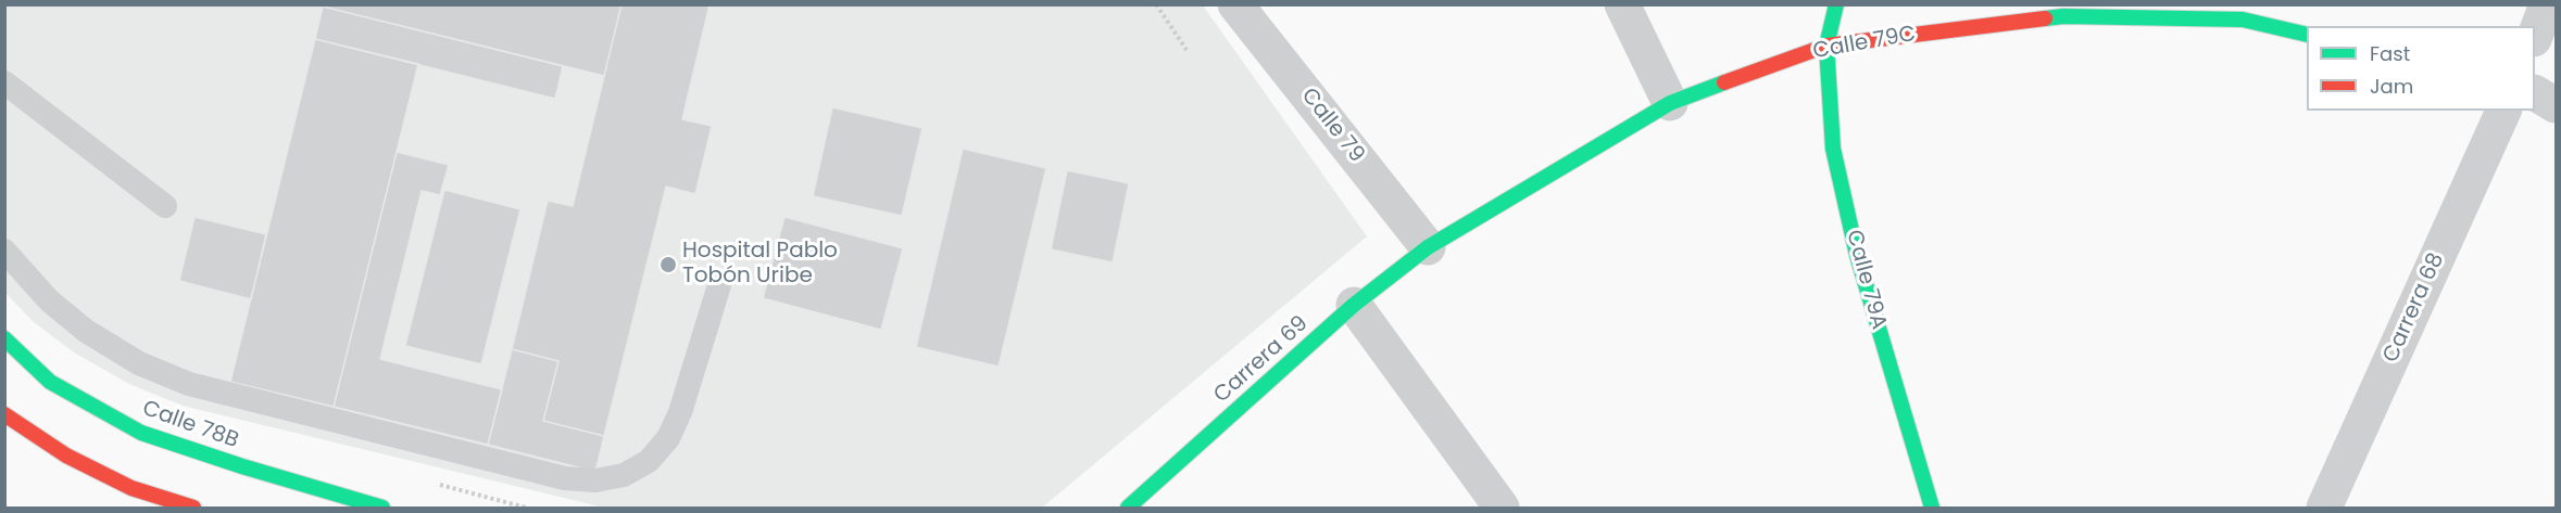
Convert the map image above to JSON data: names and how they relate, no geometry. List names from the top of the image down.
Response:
{
  "streets": {
    "street": [
      "Calle 79C",
      "Calle 79",
      "Calle 79A",
      "Carrera 68",
      "Carrera 69",
      "Calle 78B"
    ]
  },
  "crossings": [
    ["Calle 79C", "Calle 79"],
    ["Calle 79C", "Calle 79A"],
    ["Calle 79C", "Carrera 69"],
    ["Calle 79", "Carrera 69"]
  ],
  "places": ["Hospital Pablo Tobón Uribe"],
  "legend": ["Fast", "Jam"]
}
